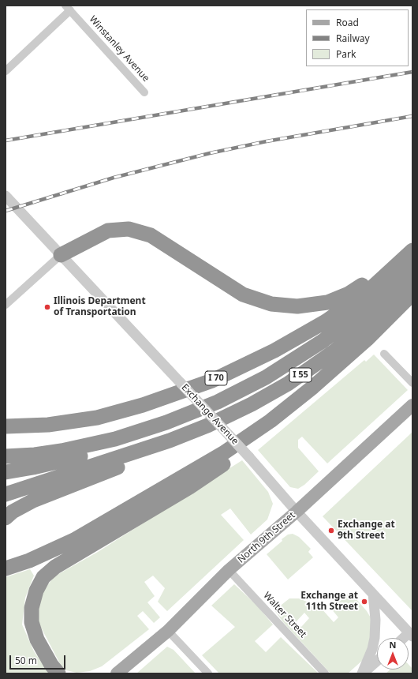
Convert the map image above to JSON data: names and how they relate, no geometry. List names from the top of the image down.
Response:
{
  "streets": {
    "highway": ["I 55", "I 70"],
    "main road": ["North 9th Street"],
    "street": ["Winstanley Avenue", "Exchange Avenue", "Walter Street"]
  },
  "crossings": [
    ["I 55", "I 70"],
    ["Exchange Avenue", "North 9th Street"],
    ["North 9th Street", "Walter Street"]
  ],
  "places": ["Illinois Department of Transportation", "Exchange at 9th Street", "Exchange at 11th Street"],
  "legend": ["Road", "Railway", "Park"],
  "scale_bar": "50 m",
  "north": "top"
}
